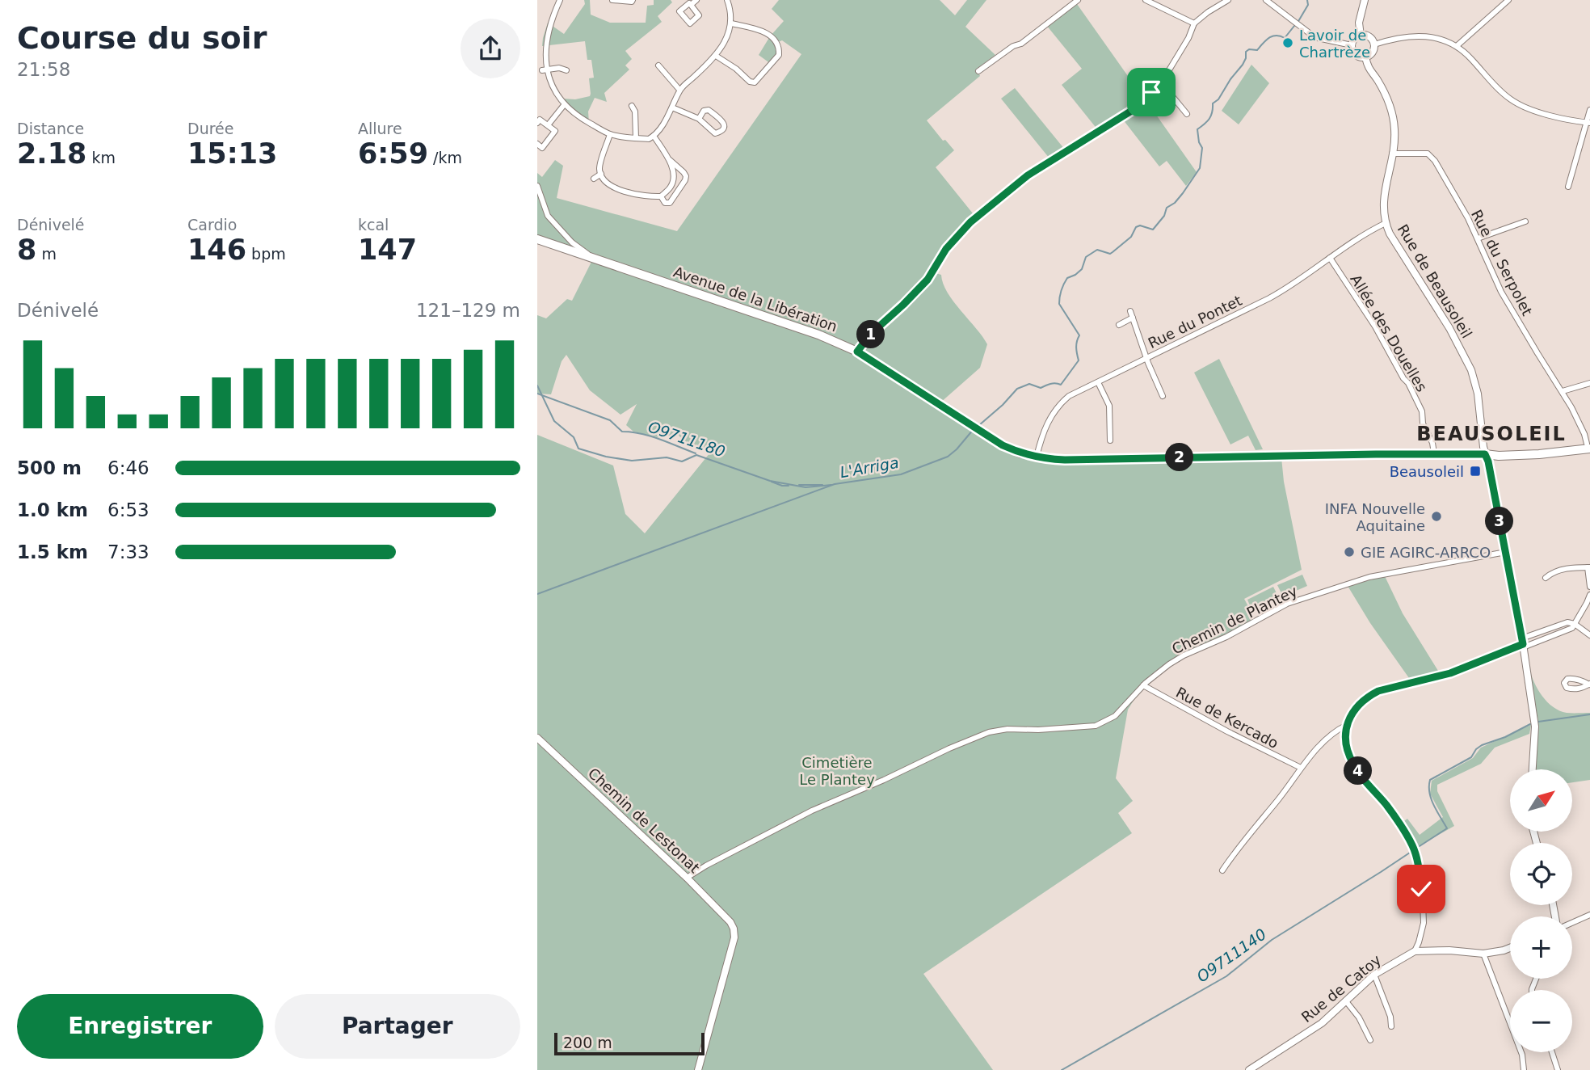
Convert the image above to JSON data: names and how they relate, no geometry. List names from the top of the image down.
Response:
{
  "streets": {
    "main road": ["Avenue de la Libération"],
    "street": [
      "Rue du Serpolet",
      "Rue de Beausoleil",
      "Rue du Pontet",
      "Allée des Douelles",
      "Chemin de Plantey",
      "Rue de Kercado",
      "Chemin de Lestonat",
      "Rue de Catoy"
    ]
  },
  "crossings": [
    ["Rue du Serpolet", "Rue de Beausoleil"],
    ["Rue de Beausoleil", "Rue du Pontet"],
    ["Rue de Beausoleil", "Chemin de Plantey"],
    ["Rue du Pontet", "Allée des Douelles"],
    ["Chemin de Plantey", "Rue de Kercado"],
    ["Chemin de Plantey", "Chemin de Lestonat"]
  ],
  "districts": ["BEAUSOLEIL"],
  "water": ["O9711180", "L'Arriga", "O9711140"],
  "parks": ["Cimetière Le Plantey"],
  "places": {
    "other": ["Lavoir de Chartrèze", "INFA Nouvelle Aquitaine", "GIE AGIRC-ARRCO"],
    "transit": ["Beausoleil"]
  },
  "scale_bar": "200 m",
  "north": "top right",
  "page": {
    "heading": ["Course du soir", "21:58"],
    "stats": [
      ["Distance", "2.18 km"],
      ["Durée", "15:13"],
      ["Allure", "6:59 /km"],
      ["Dénivelé", "8 m"],
      ["Cardio", "146 bpm"],
      ["kcal", "147"]
    ],
    "chart": ["Dénivelé", "121–129 m"],
    "pins": [
      "1",
      "2",
      "3",
      "4"
    ],
    "list": [
      {
        "name": "500 m",
        "note": "6:46"
      },
      {
        "name": "1.0 km",
        "note": "6:53"
      },
      {
        "name": "1.5 km",
        "note": "7:33"
      }
    ],
    "map_buttons": ["+", "−"],
    "buttons": ["Enregistrer", "Partager"],
    "scale": "200 m"
  }
}
